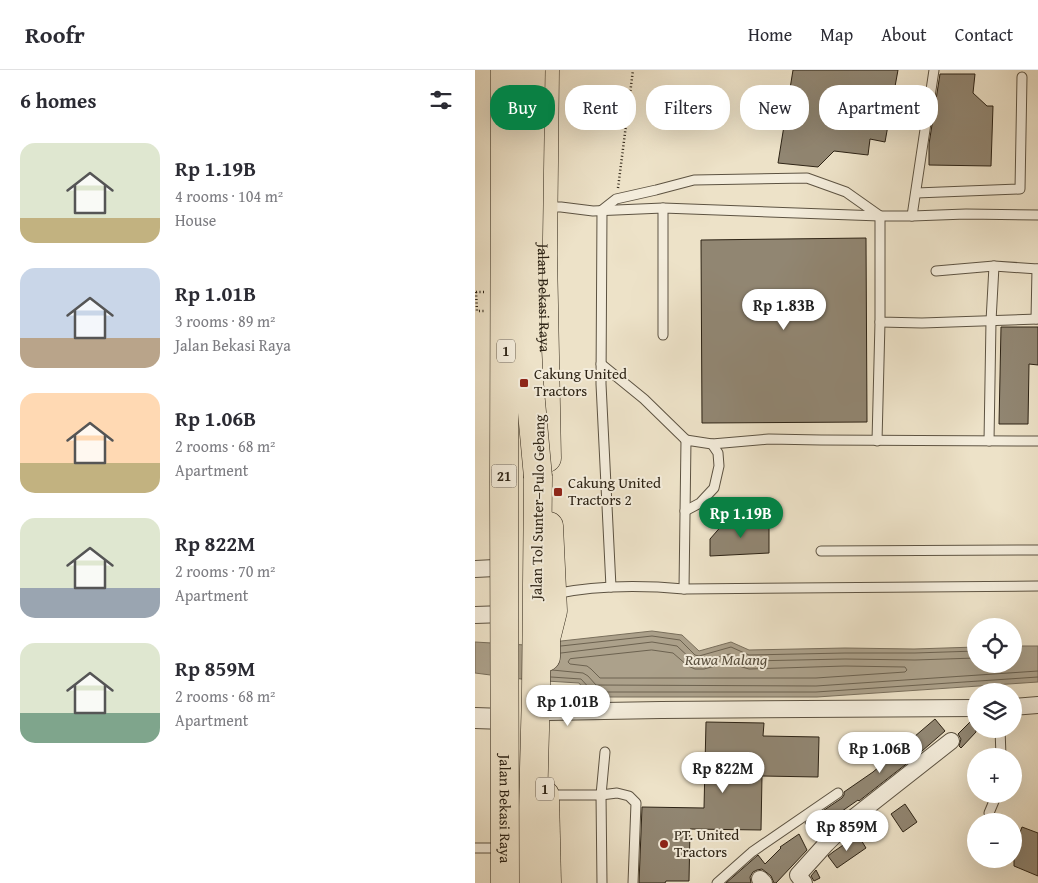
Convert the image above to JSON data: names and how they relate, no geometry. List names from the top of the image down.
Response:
{
  "streets": {
    "highway": [
      "Jalan Bekasi Raya",
      "1",
      "21",
      "Jalan Tol Sunter–Pulo Gebang"
    ]
  },
  "crossings": [
    ["Jalan Bekasi Raya", "21"],
    ["Jalan Bekasi Raya", "Jalan Tol Sunter–Pulo Gebang"]
  ],
  "water": ["Rawa Malang"],
  "places": {
    "transit": ["Cakung United Tractors", "Cakung United Tractors 2"],
    "other": ["PT. United Tractors"]
  },
  "page": {
    "header": "Roofr",
    "nav": [
      "Home",
      "Map",
      "About",
      "Contact"
    ],
    "heading": "6 homes",
    "chip": [
      "Buy",
      "Rent",
      "Filters",
      "New",
      "Apartment"
    ],
    "list": [
      {
        "name": "Rp 1.19B",
        "note": "4 rooms · 104 m² · House"
      },
      {
        "name": "Rp 1.01B",
        "note": "3 rooms · 89 m² · Jalan Bekasi Raya"
      },
      {
        "name": "Rp 1.06B",
        "note": "2 rooms · 68 m² · Apartment"
      },
      {
        "name": "Rp 822M",
        "note": "2 rooms · 70 m² · Apartment"
      },
      {
        "name": "Rp 859M",
        "note": "2 rooms · 68 m² · Apartment"
      }
    ],
    "price": [
      "Rp 1.83B",
      "Rp 1.19B",
      "Rp 1.01B",
      "Rp 1.06B",
      "Rp 822M",
      "Rp 859M"
    ],
    "map_buttons": ["+", "−"]
  }
}
